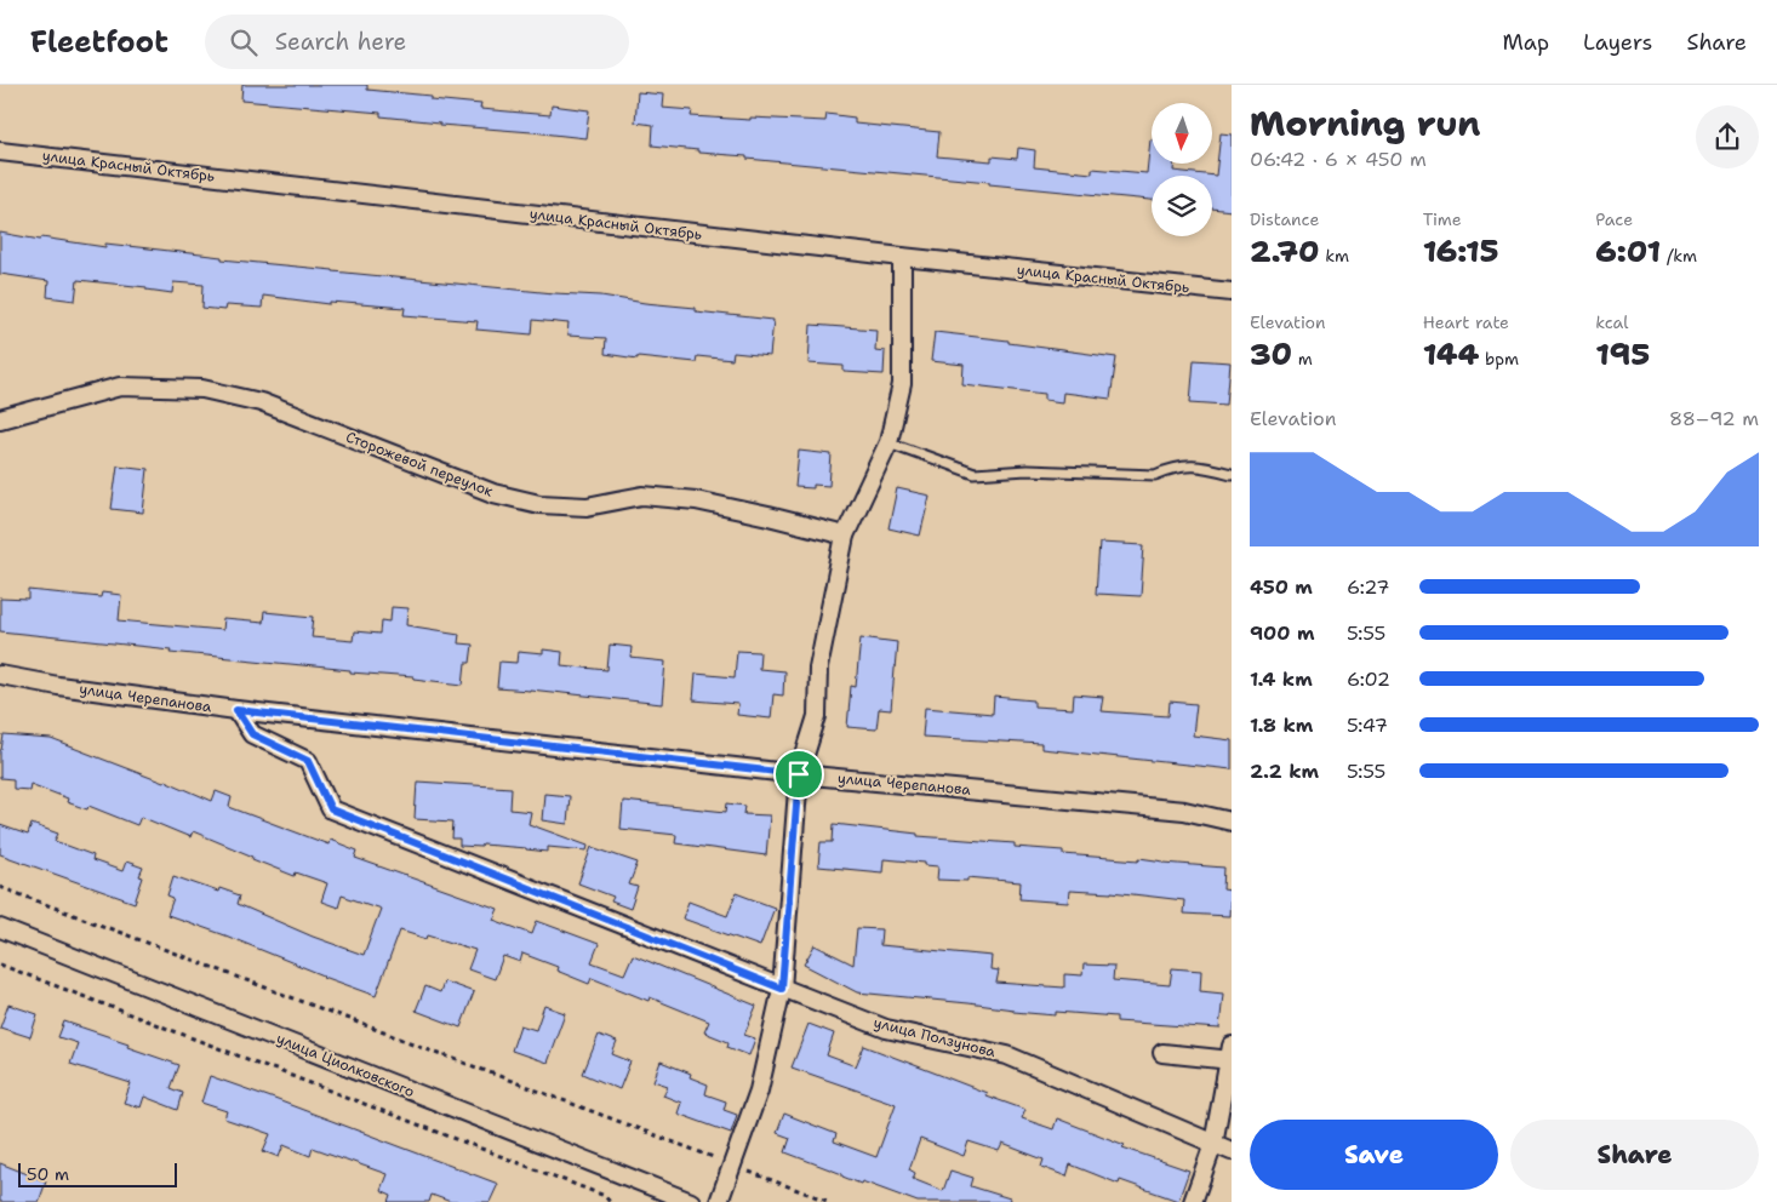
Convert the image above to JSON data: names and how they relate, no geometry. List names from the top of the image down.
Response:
{
  "streets": {
    "street": [
      "улица Красный Октябрь",
      "Сторожевой переулок",
      "улица Черепанова",
      "улица Ползунова",
      "улица Циолковского"
    ]
  },
  "crossings": [
    ["улица Черепанова", "улица Ползунова"]
  ],
  "scale_bar": "50 m",
  "north": "bottom",
  "page": {
    "header": "Fleetfoot",
    "search": "Search here",
    "nav": ["Map", "Layers", "Share"],
    "heading": ["Morning run", "06:42 · 6 × 450 m"],
    "stats": [
      ["Distance", "2.70 km"],
      ["Time", "16:15"],
      ["Pace", "6:01 /km"],
      ["Elevation", "30 m"],
      ["Heart rate", "144 bpm"],
      ["kcal", "195"]
    ],
    "chart": ["Elevation", "88–92 m"],
    "list": [
      {
        "name": "450 m",
        "note": "6:27"
      },
      {
        "name": "900 m",
        "note": "5:55"
      },
      {
        "name": "1.4 km",
        "note": "6:02"
      },
      {
        "name": "1.8 km",
        "note": "5:47"
      },
      {
        "name": "2.2 km",
        "note": "5:55"
      }
    ],
    "buttons": ["Save", "Share"],
    "scale": "50 m"
  }
}
